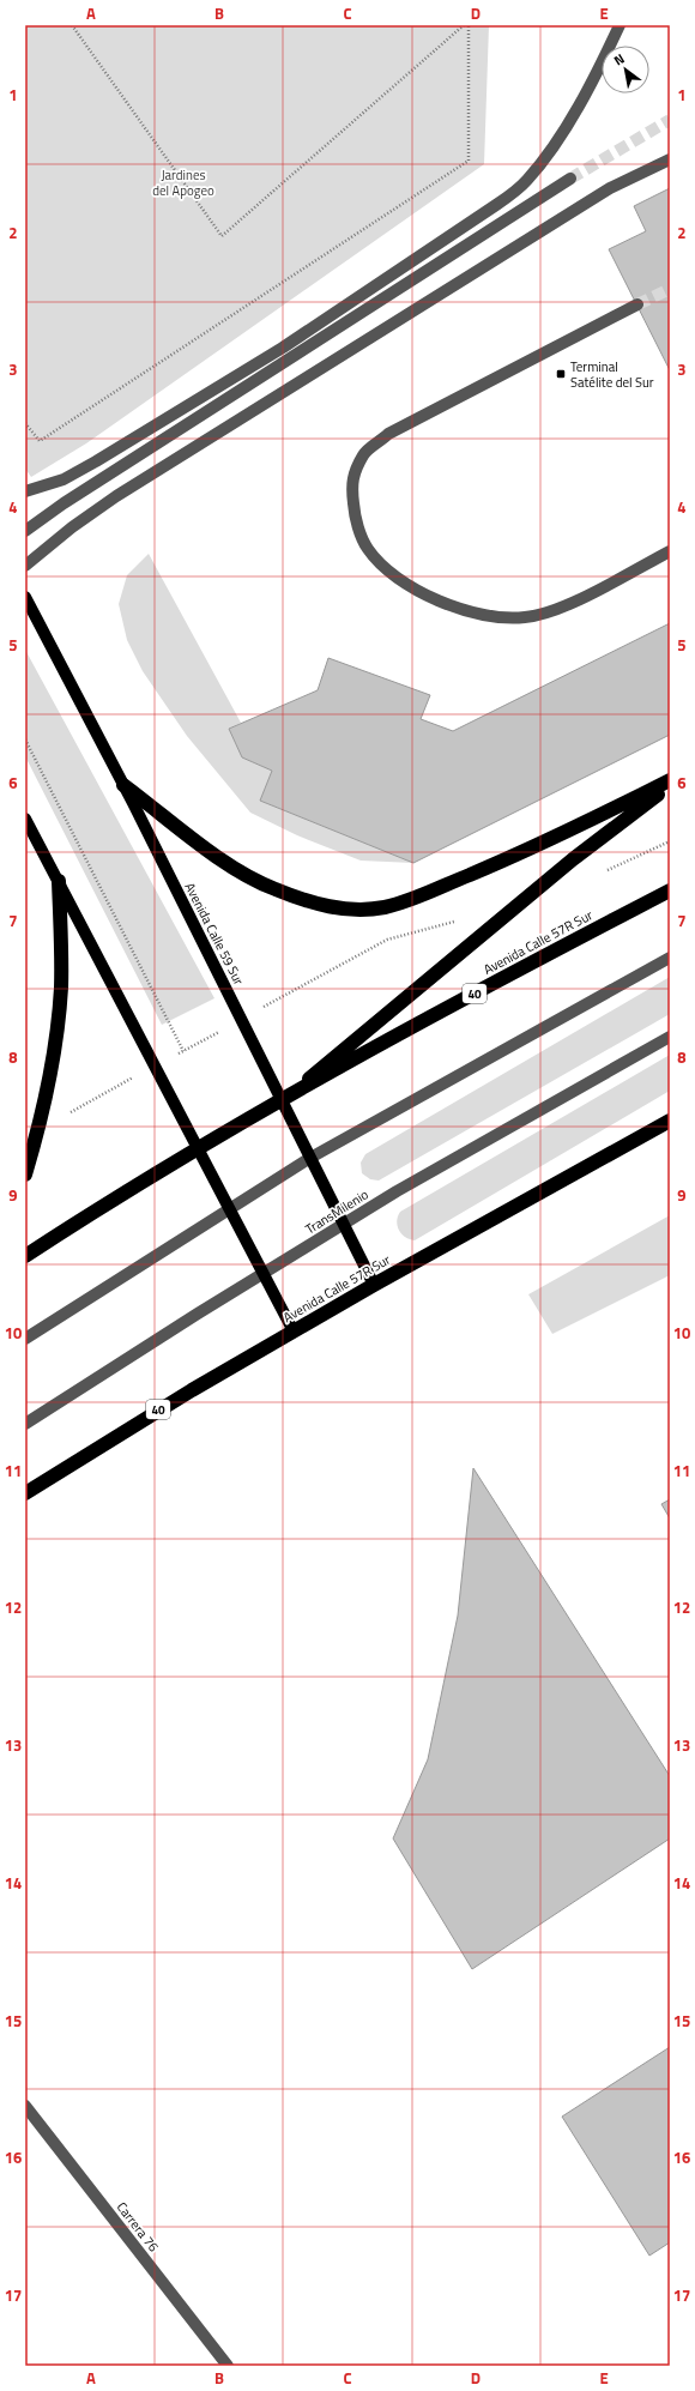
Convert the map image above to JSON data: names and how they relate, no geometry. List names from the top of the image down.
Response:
{
  "streets": {
    "highway": ["Avenida Calle 57R Sur", "40"],
    "main road": ["Avenida Calle 59 Sur"],
    "street": ["TransMilenio", "Carrera 76"]
  },
  "crossings": [
    ["Avenida Calle 59 Sur", "Avenida Calle 57R Sur"],
    ["Avenida Calle 59 Sur", "TransMilenio"]
  ],
  "parks": ["Jardines del Apogeo"],
  "places": {
    "transit": ["Terminal Satélite del Sur"]
  },
  "north": "top left",
  "grid": {
    "columns": [
      "A",
      "B",
      "C",
      "D",
      "E"
    ],
    "rows": [
      "1",
      "2",
      "3",
      "4",
      "5",
      "6",
      "7",
      "8",
      "9",
      "10",
      "11",
      "12",
      "13",
      "14",
      "15",
      "16",
      "17"
    ]
  }
}
